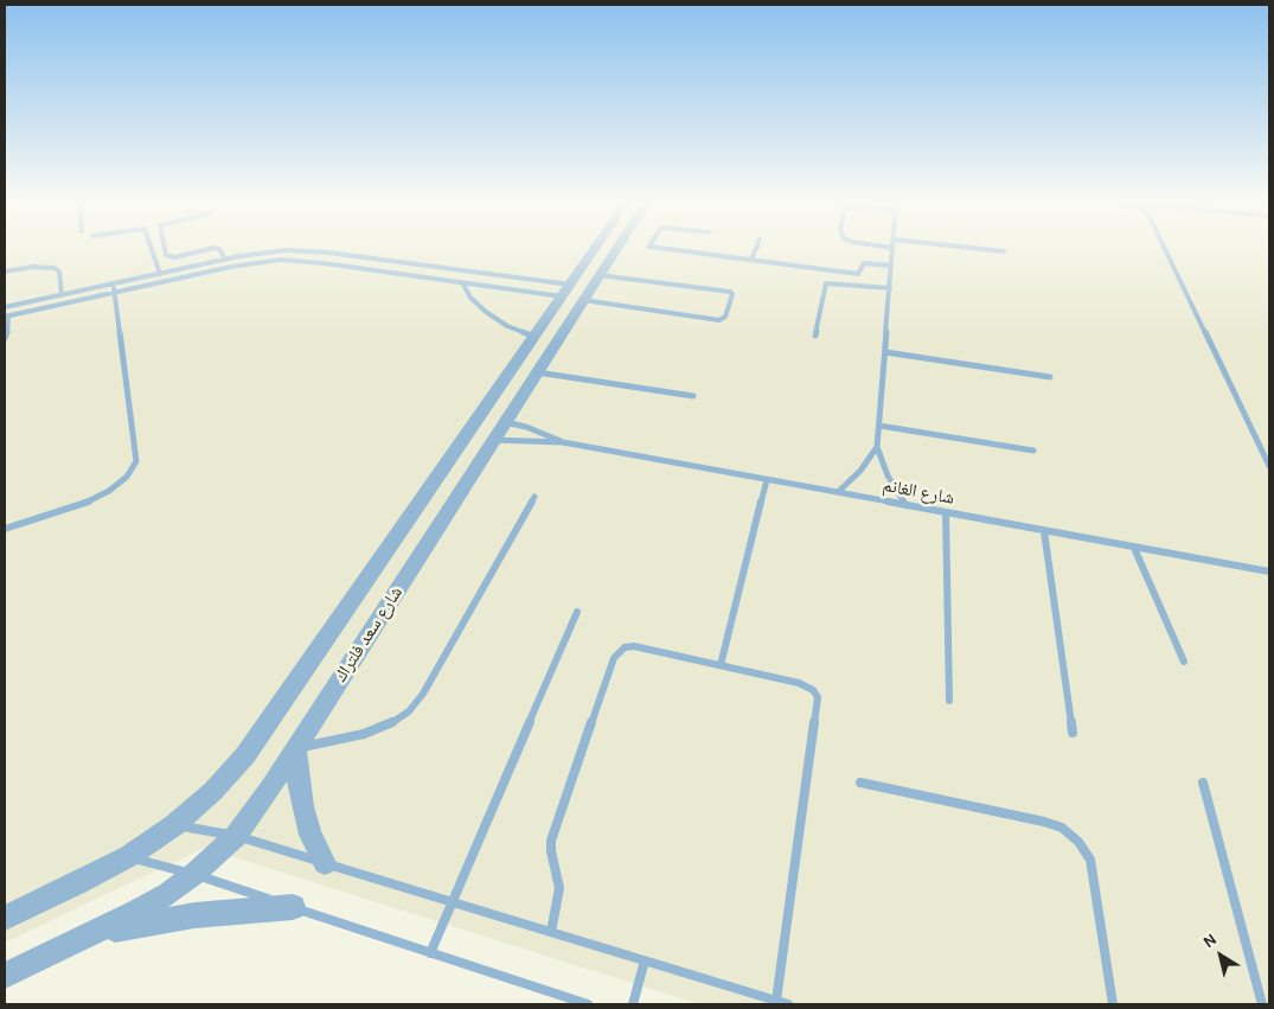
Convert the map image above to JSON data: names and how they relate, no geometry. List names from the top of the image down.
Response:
{
  "streets": {
    "street": ["شارع سعد فلتراك"],
    "lane": ["شارع الغانم"]
  },
  "crossings": [
    ["شارع الغانم", "شارع سعد فلتراك"]
  ],
  "north": "top left"
}
